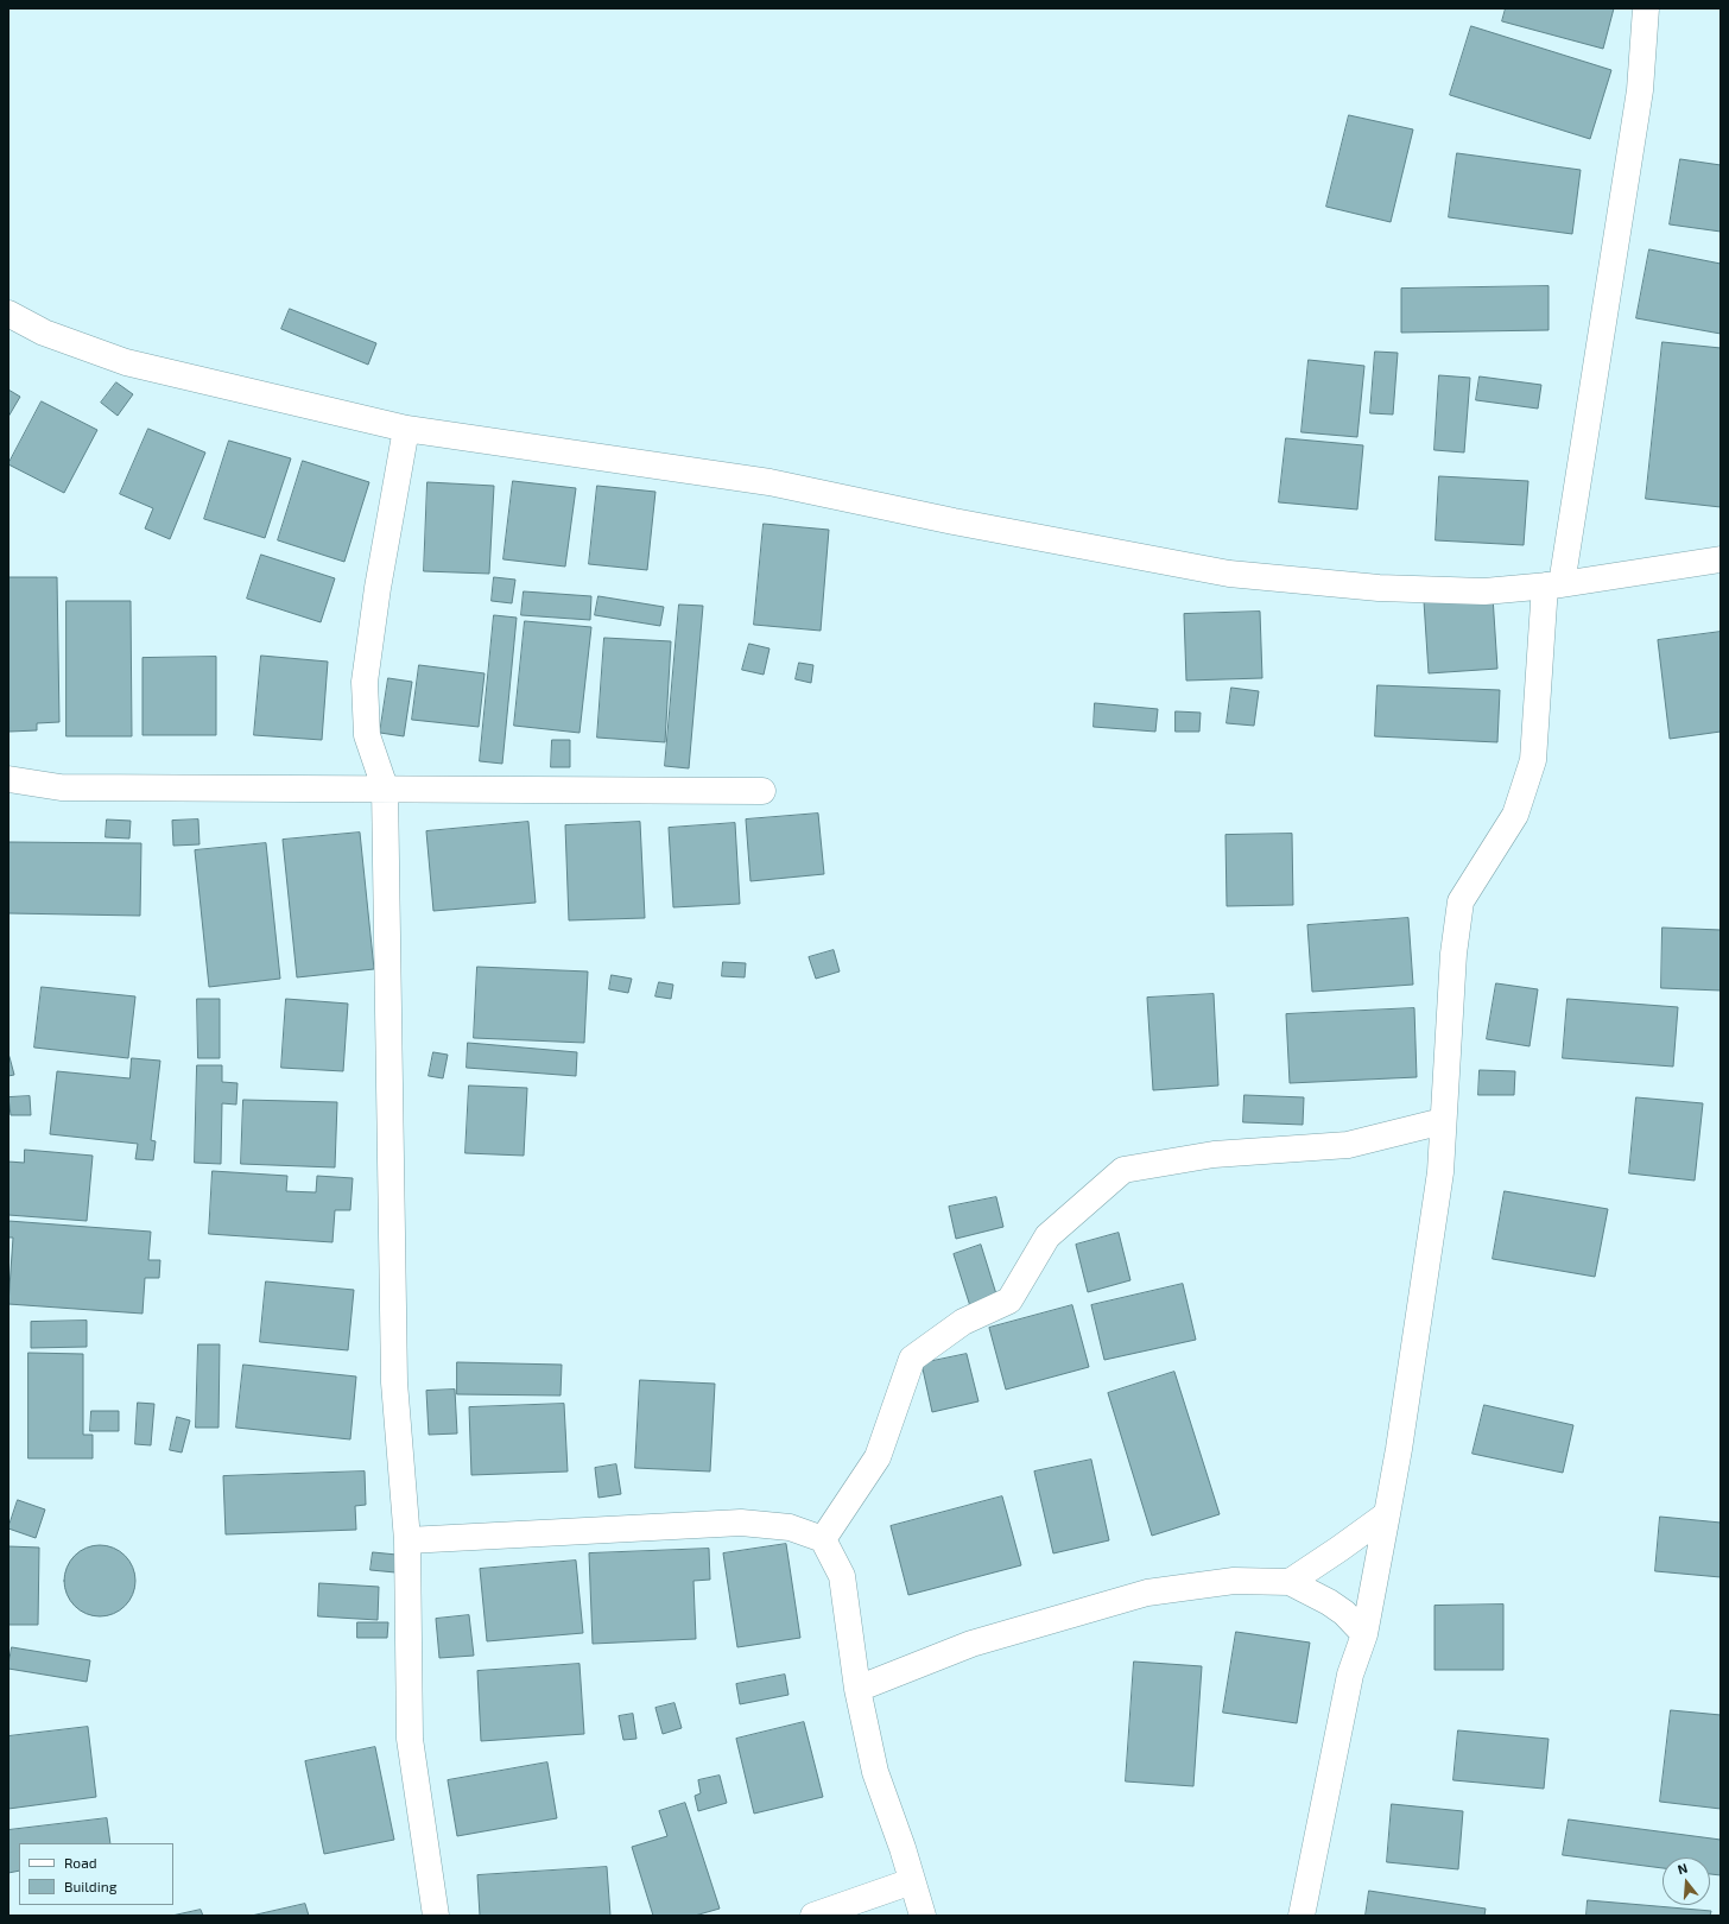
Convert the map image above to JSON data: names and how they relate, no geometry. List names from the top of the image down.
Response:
{
  "legend": ["Road", "Building"],
  "north": "top"
}
